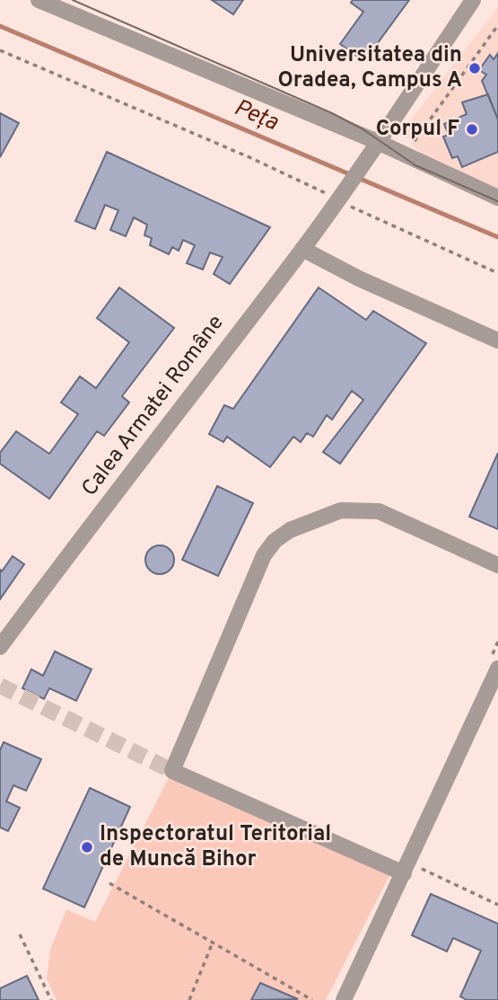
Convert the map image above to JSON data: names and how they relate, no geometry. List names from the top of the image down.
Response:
{
  "streets": {
    "street": ["Calea Armatei Române"]
  },
  "water": ["Peța"],
  "places": ["Universitatea din Oradea, Campus A", "Corpul F", "Inspectoratul Teritorial de Muncă Bihor"]
}
